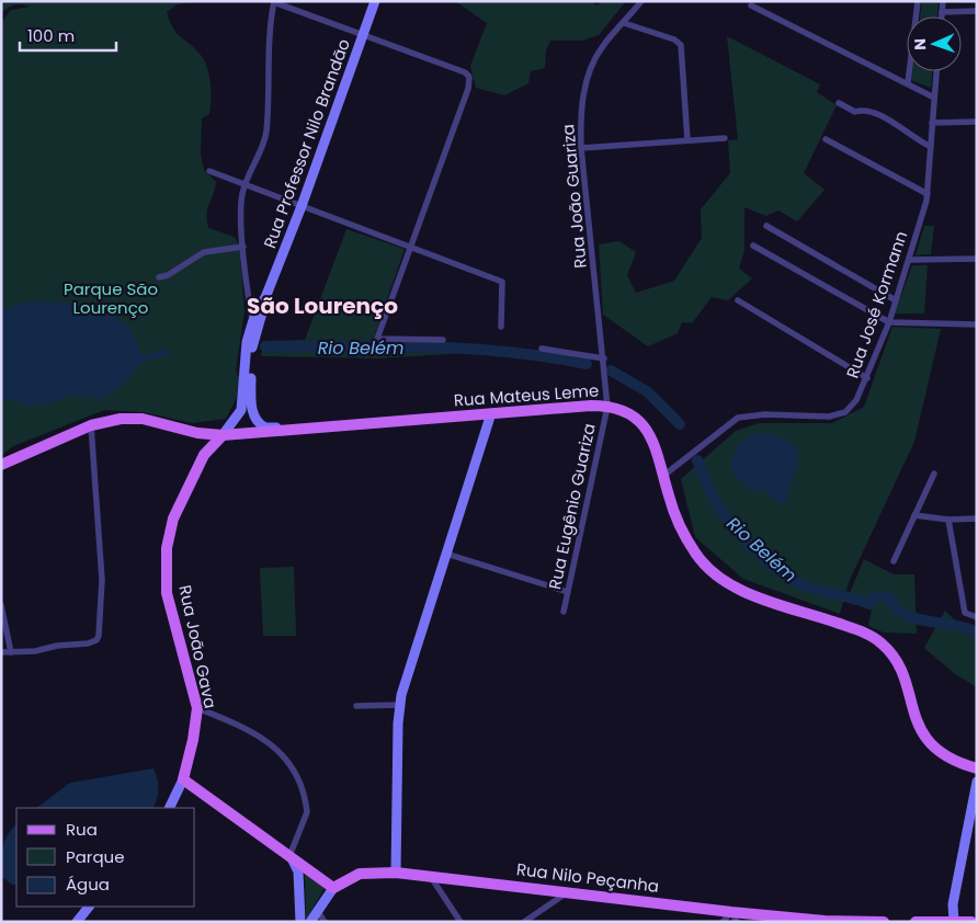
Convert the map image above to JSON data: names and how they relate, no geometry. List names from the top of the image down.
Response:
{
  "streets": {
    "main road": [
      "Rua Professor Nilo Brandão",
      "Rua Mateus Leme",
      "Rua João Gava",
      "Rua Nilo Peçanha"
    ],
    "street": ["Rua João Guariza", "Rua José Kormann", "Rua Eugênio Guariza"]
  },
  "crossings": [
    ["Rua Professor Nilo Brandão", "Rua Mateus Leme"],
    ["Rua Professor Nilo Brandão", "Rua João Gava"],
    ["Rua João Guariza", "Rua Mateus Leme"],
    ["Rua João Guariza", "Rua Eugênio Guariza"],
    ["Rua José Kormann", "Rua Mateus Leme"],
    ["Rua Mateus Leme", "Rua Eugênio Guariza"],
    ["Rua Mateus Leme", "Rua João Gava"]
  ],
  "districts": ["São Lourenço"],
  "water": ["Rio Belém"],
  "parks": ["Parque São Lourenço"],
  "legend": ["Rua", "Parque", "Água"],
  "scale_bar": "100 m",
  "north": "left"
}
